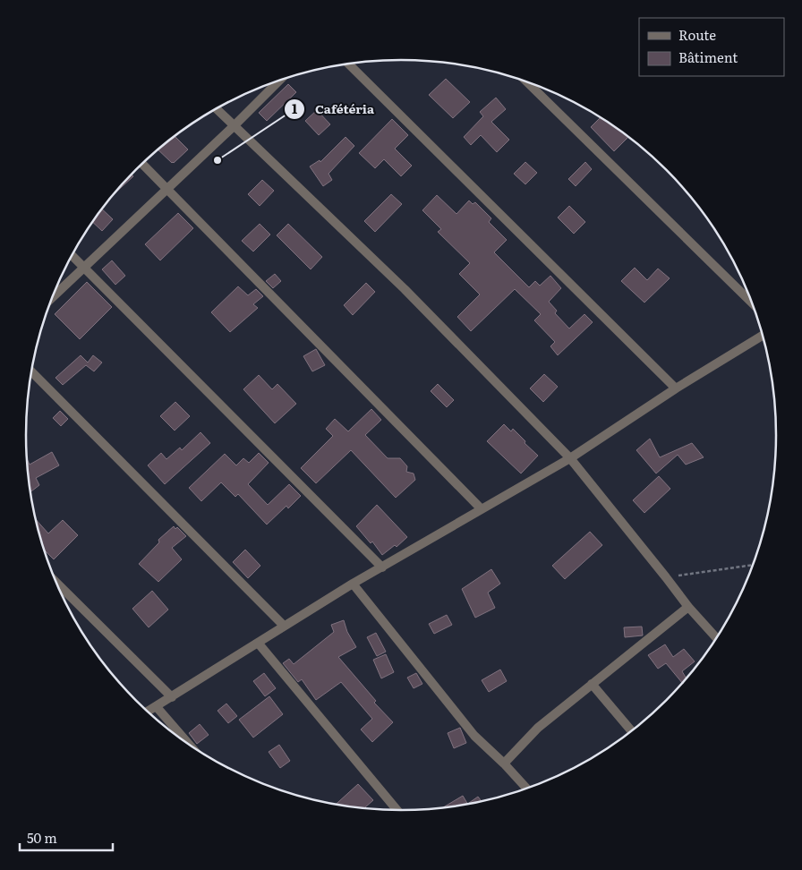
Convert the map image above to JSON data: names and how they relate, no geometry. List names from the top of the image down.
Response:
{
  "places": ["Cafétéria"],
  "legend": ["Route", "Bâtiment"],
  "scale_bar": "50 m"
}
